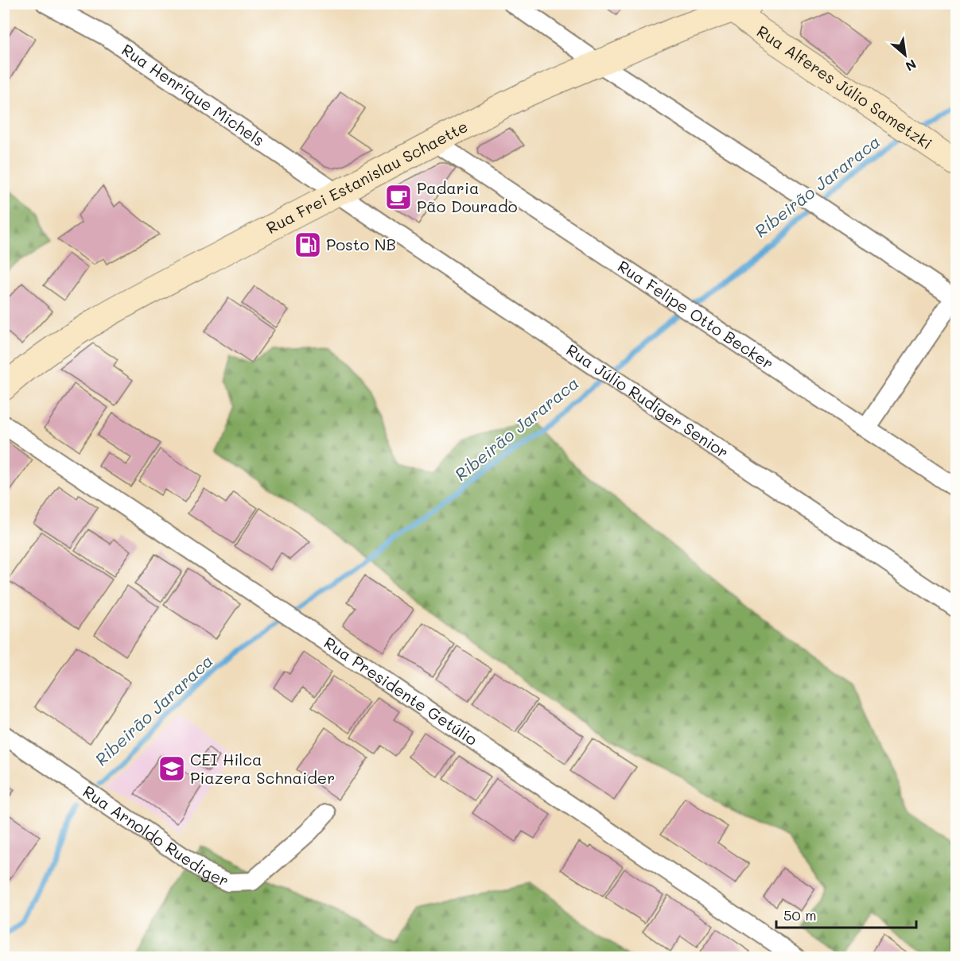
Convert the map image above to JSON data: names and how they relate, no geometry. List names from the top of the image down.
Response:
{
  "streets": {
    "main road": ["Rua Alferes Júlio Sametzki", "Rua Frei Estanislau Schaette"],
    "street": [
      "Rua Henrique Michels",
      "Rua Felipe Otto Becker",
      "Rua Júlio Rudiger Senior",
      "Rua Presidente Getúlio",
      "Rua Arnoldo Ruediger"
    ]
  },
  "crossings": [
    ["Rua Alferes Júlio Sametzki", "Rua Frei Estanislau Schaette"],
    ["Rua Henrique Michels", "Rua Frei Estanislau Schaette"],
    ["Rua Henrique Michels", "Rua Júlio Rudiger Senior"],
    ["Rua Frei Estanislau Schaette", "Rua Felipe Otto Becker"],
    ["Rua Frei Estanislau Schaette", "Rua Júlio Rudiger Senior"]
  ],
  "water": ["Ribeirão Jararaca"],
  "places": {
    "cafe": ["Padaria Pão Dourado"],
    "fuel station": ["Posto NB"],
    "school or university": ["CEI Hilca Piazera Schnaider"]
  },
  "scale_bar": "50 m",
  "north": "bottom right"
}
